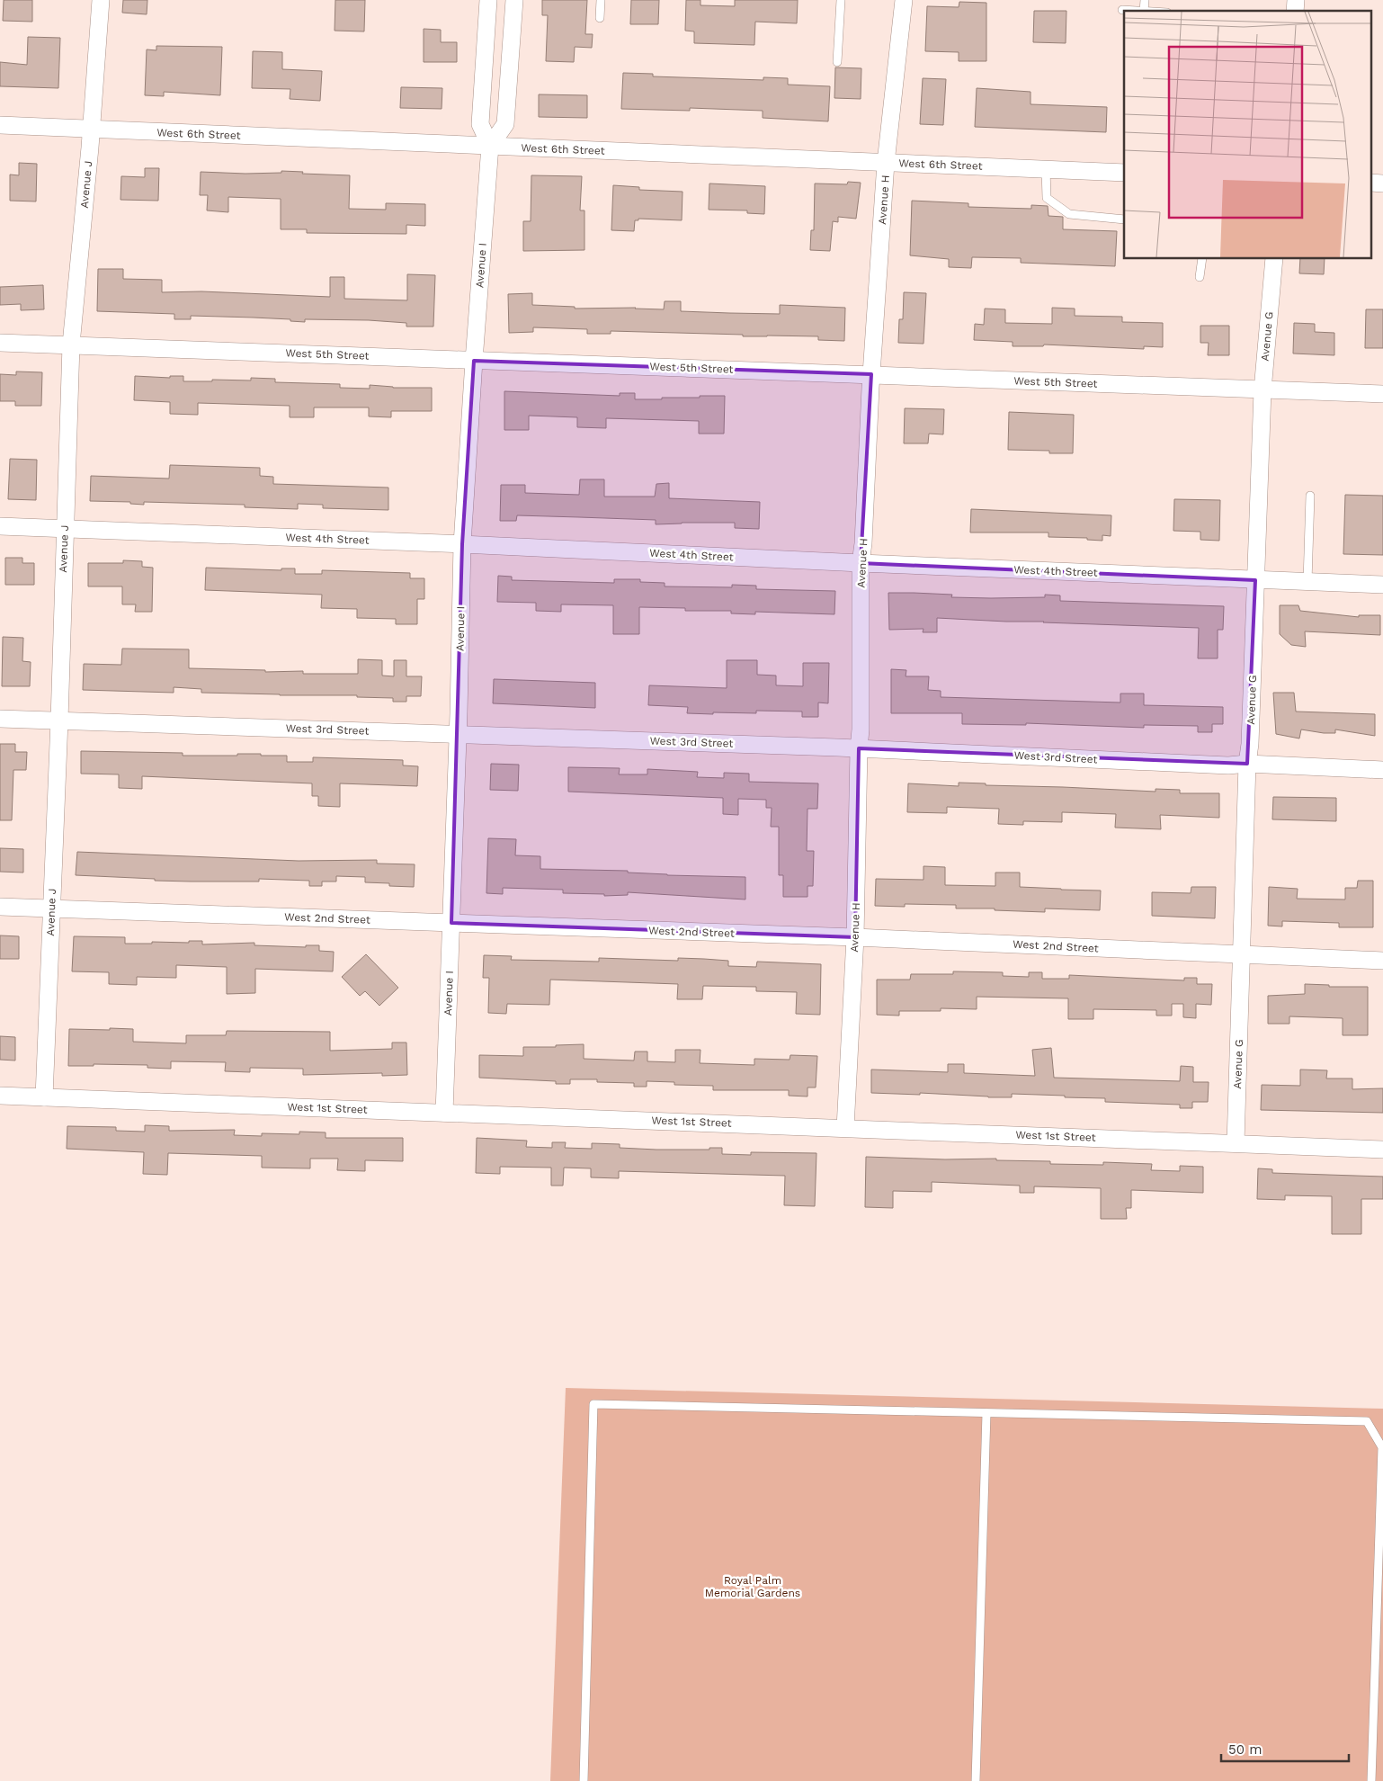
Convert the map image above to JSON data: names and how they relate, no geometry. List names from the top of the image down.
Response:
{
  "streets": {
    "street": [
      "West 6th Street",
      "Avenue J",
      "Avenue H",
      "Avenue I",
      "Avenue G",
      "West 5th Street",
      "West 4th Street",
      "West 3rd Street",
      "West 2nd Street",
      "West 1st Street"
    ]
  },
  "crossings": [
    ["West 6th Street", "Avenue J"],
    ["West 6th Street", "Avenue H"],
    ["West 6th Street", "Avenue I"],
    ["Avenue J", "West 5th Street"],
    ["Avenue J", "West 4th Street"],
    ["Avenue J", "West 3rd Street"],
    ["Avenue J", "West 2nd Street"],
    ["Avenue J", "West 1st Street"],
    ["Avenue H", "West 5th Street"],
    ["Avenue H", "West 4th Street"],
    ["Avenue H", "West 3rd Street"],
    ["Avenue H", "West 2nd Street"],
    ["Avenue H", "West 1st Street"],
    ["Avenue I", "West 5th Street"],
    ["Avenue I", "West 4th Street"],
    ["Avenue I", "West 3rd Street"],
    ["Avenue I", "West 2nd Street"],
    ["Avenue I", "West 1st Street"],
    ["Avenue G", "West 5th Street"],
    ["Avenue G", "West 4th Street"],
    ["Avenue G", "West 3rd Street"],
    ["Avenue G", "West 2nd Street"],
    ["Avenue G", "West 1st Street"]
  ],
  "parks": ["Royal Palm Memorial Gardens"],
  "scale_bar": "50 m"
}
